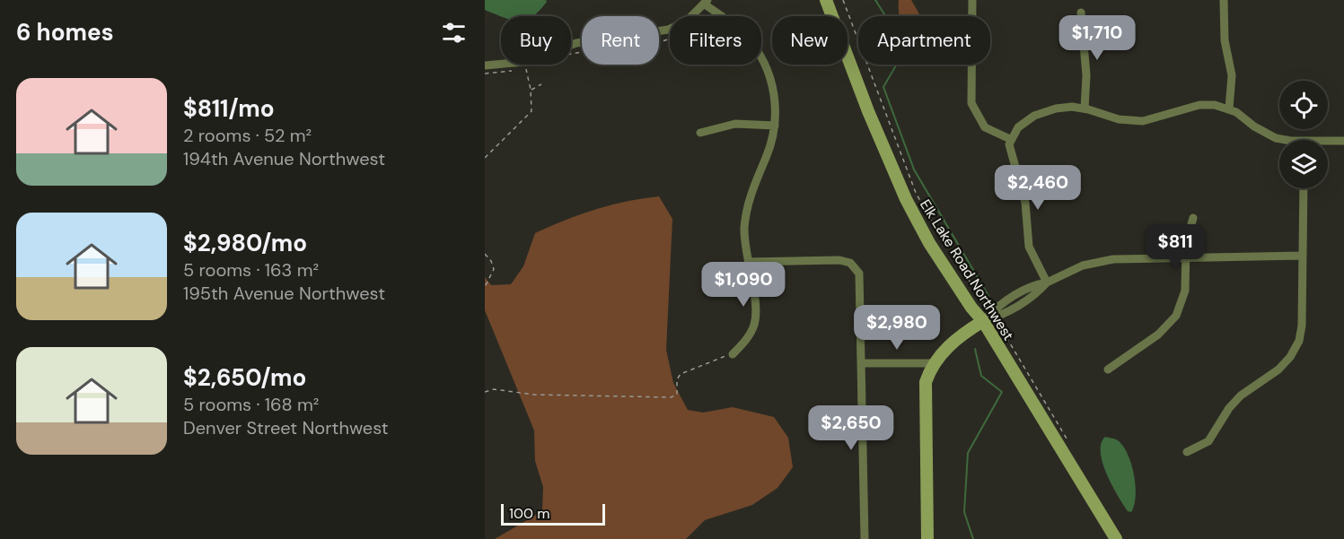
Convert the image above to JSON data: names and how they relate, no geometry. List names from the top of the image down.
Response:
{
  "streets": {
    "street": ["Elk Lake Road Northwest"]
  },
  "scale_bar": "100 m",
  "page": {
    "heading": "6 homes",
    "price": [
      "$1,710",
      "$2,460",
      "$811",
      "$1,090",
      "$2,980",
      "$2,650"
    ],
    "chip": [
      "Buy",
      "Rent",
      "Filters",
      "New",
      "Apartment"
    ],
    "list": [
      {
        "name": "$811/mo",
        "note": "2 rooms · 52 m² · 194th Avenue Northwest"
      },
      {
        "name": "$2,980/mo",
        "note": "5 rooms · 163 m² · 195th Avenue Northwest"
      },
      {
        "name": "$2,650/mo",
        "note": "5 rooms · 168 m² · Denver Street Northwest"
      }
    ],
    "scale": "100 m"
  }
}
